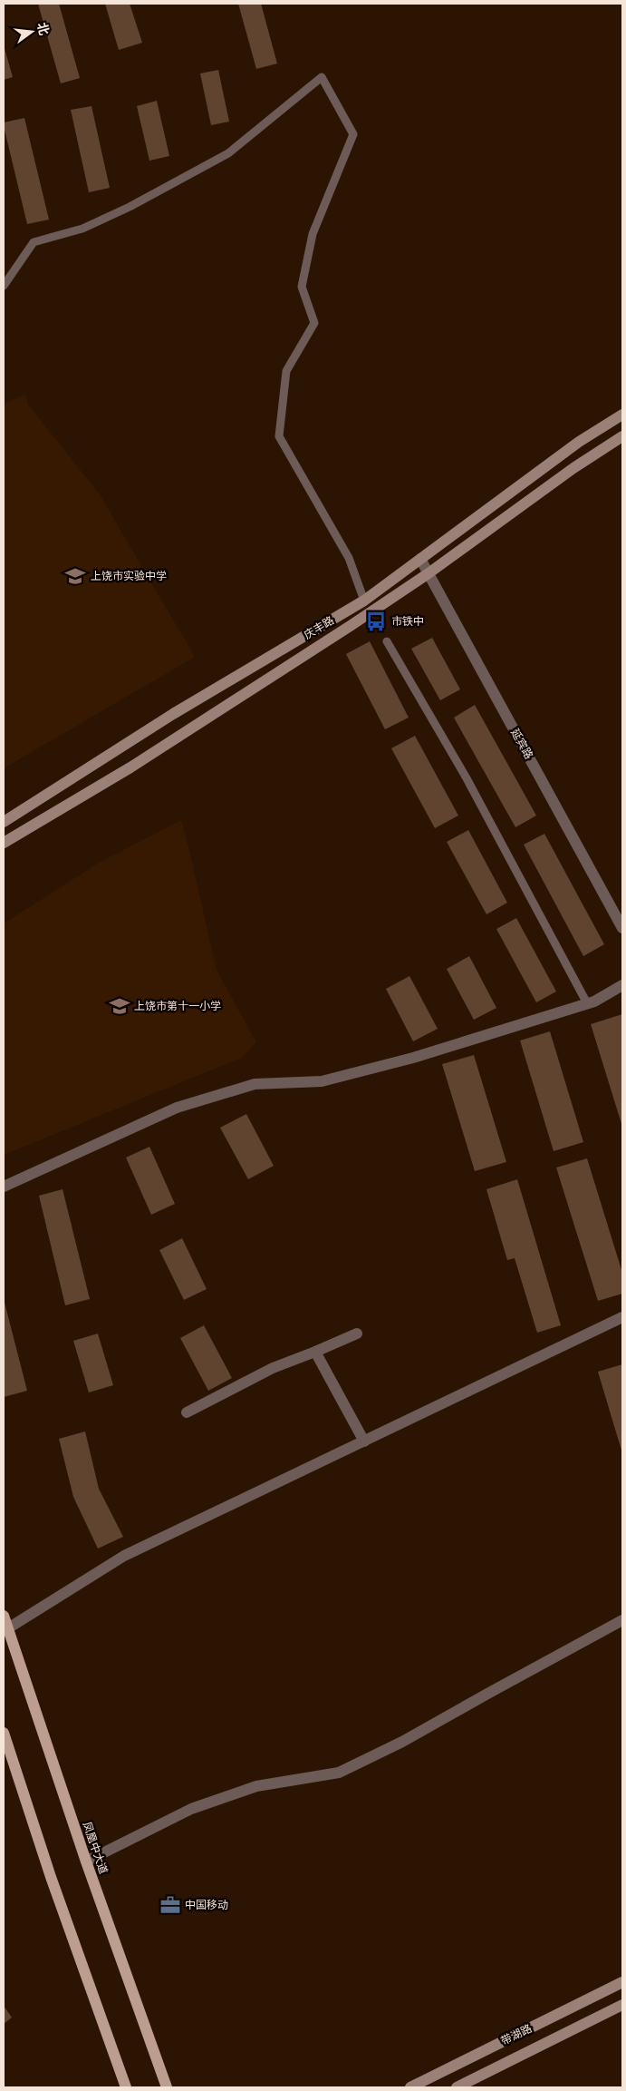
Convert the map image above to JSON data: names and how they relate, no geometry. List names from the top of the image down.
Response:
{
  "streets": {
    "main road": ["庆丰路", "凤凰中大道", "带湖路"],
    "street": ["延宾路"]
  },
  "crossings": [
    ["庆丰路", "延宾路"]
  ],
  "places": {
    "school or university": ["上饶市实验中学", "上饶市第十一小学"],
    "bus stop": ["市铁中"],
    "office": ["中国移动"]
  },
  "north": "right"
}
